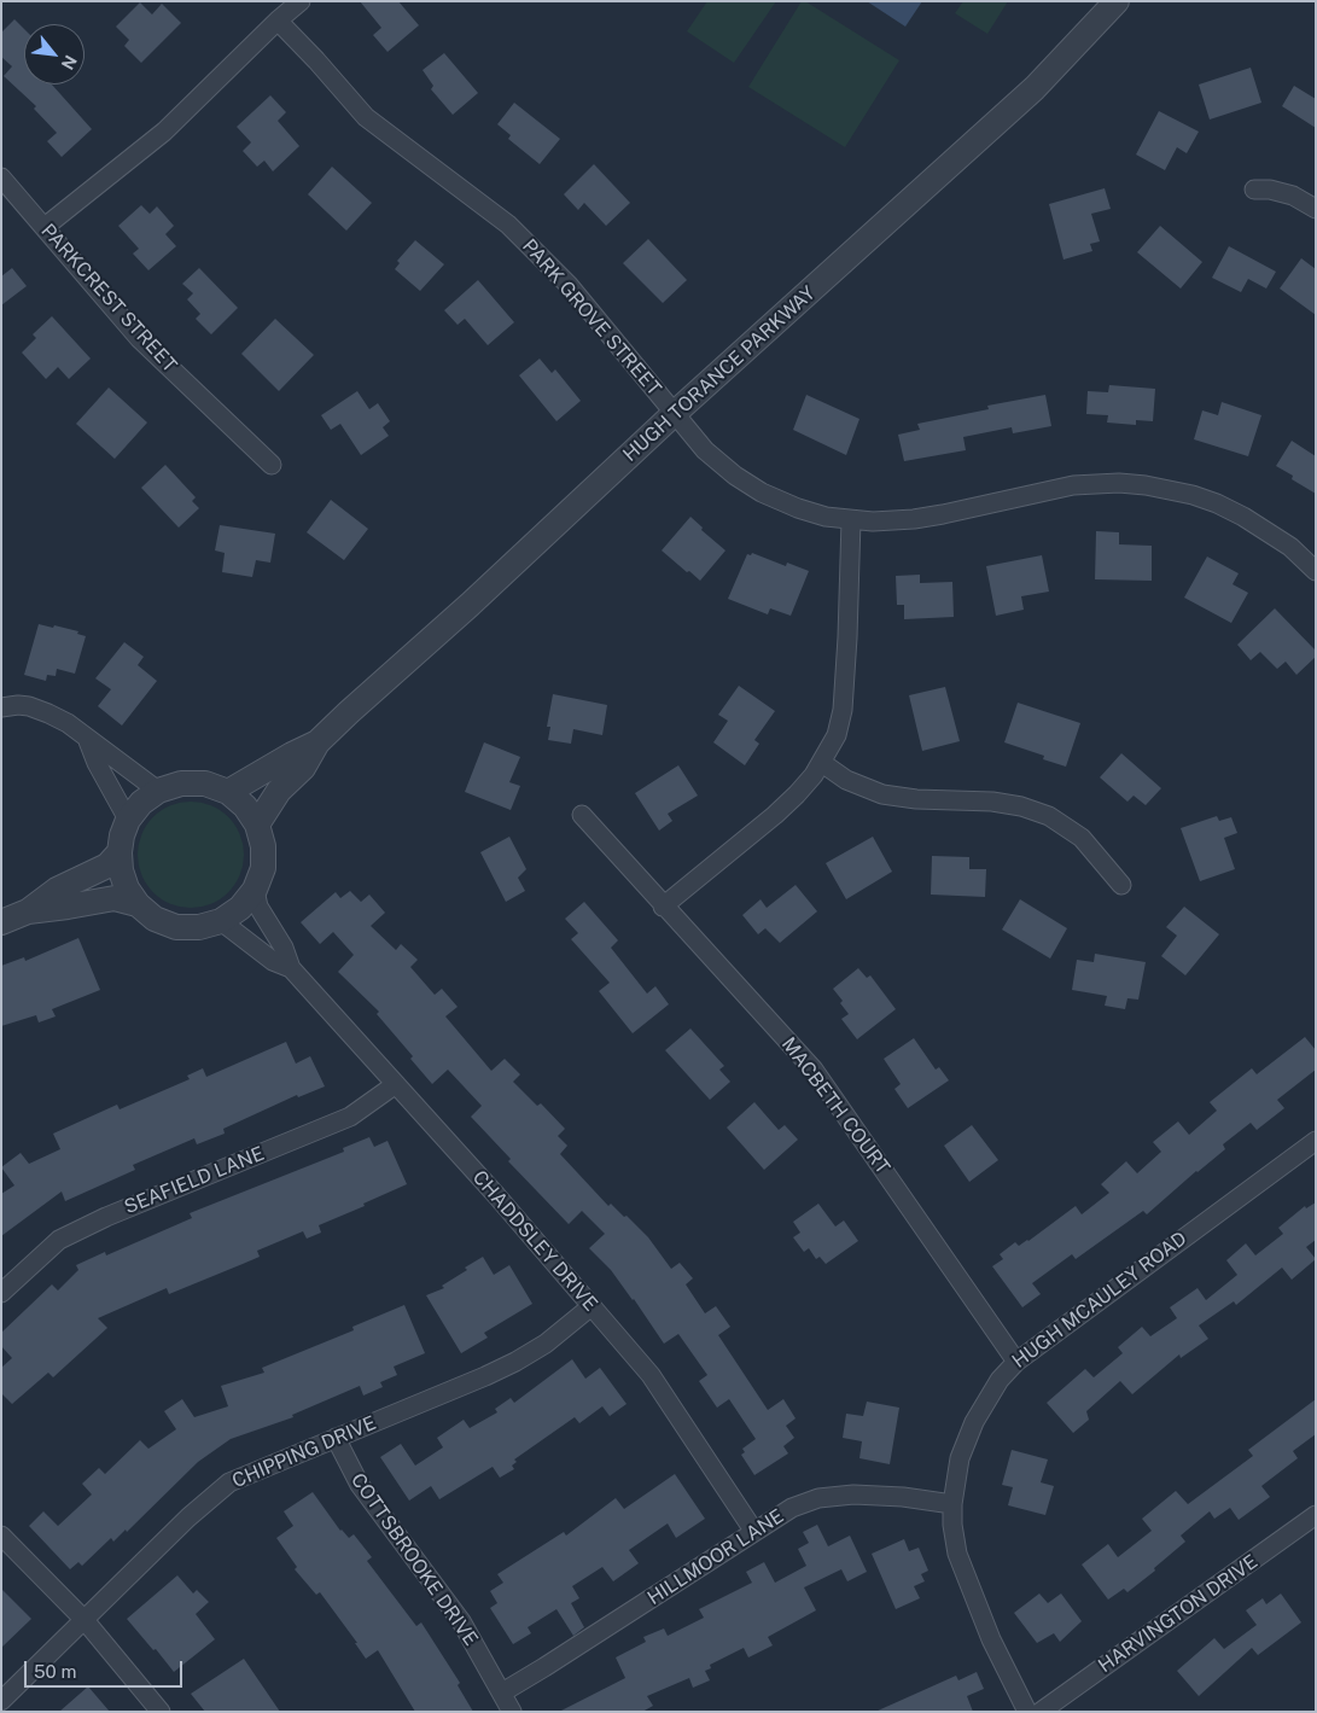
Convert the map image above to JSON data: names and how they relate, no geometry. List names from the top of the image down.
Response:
{
  "streets": {
    "street": [
      "PARKCREST STREET",
      "PARK GROVE STREET",
      "HUGH TORANCE PARKWAY",
      "MACBETH COURT",
      "SEAFIELD LANE",
      "CHADDSLEY DRIVE",
      "HUGH MCAULEY ROAD",
      "CHIPPING DRIVE",
      "HILLMOOR LANE",
      "COTTSBROOKE DRIVE",
      "HARVINGTON DRIVE"
    ]
  },
  "crossings": [
    ["PARK GROVE STREET", "HUGH TORANCE PARKWAY"],
    ["HUGH TORANCE PARKWAY", "CHADDSLEY DRIVE"],
    ["MACBETH COURT", "HUGH MCAULEY ROAD"],
    ["SEAFIELD LANE", "CHADDSLEY DRIVE"],
    ["CHADDSLEY DRIVE", "CHIPPING DRIVE"],
    ["CHADDSLEY DRIVE", "HILLMOOR LANE"],
    ["HUGH MCAULEY ROAD", "HILLMOOR LANE"],
    ["CHIPPING DRIVE", "COTTSBROOKE DRIVE"],
    ["HILLMOOR LANE", "COTTSBROOKE DRIVE"]
  ],
  "scale_bar": "50 m",
  "north": "bottom right"
}
